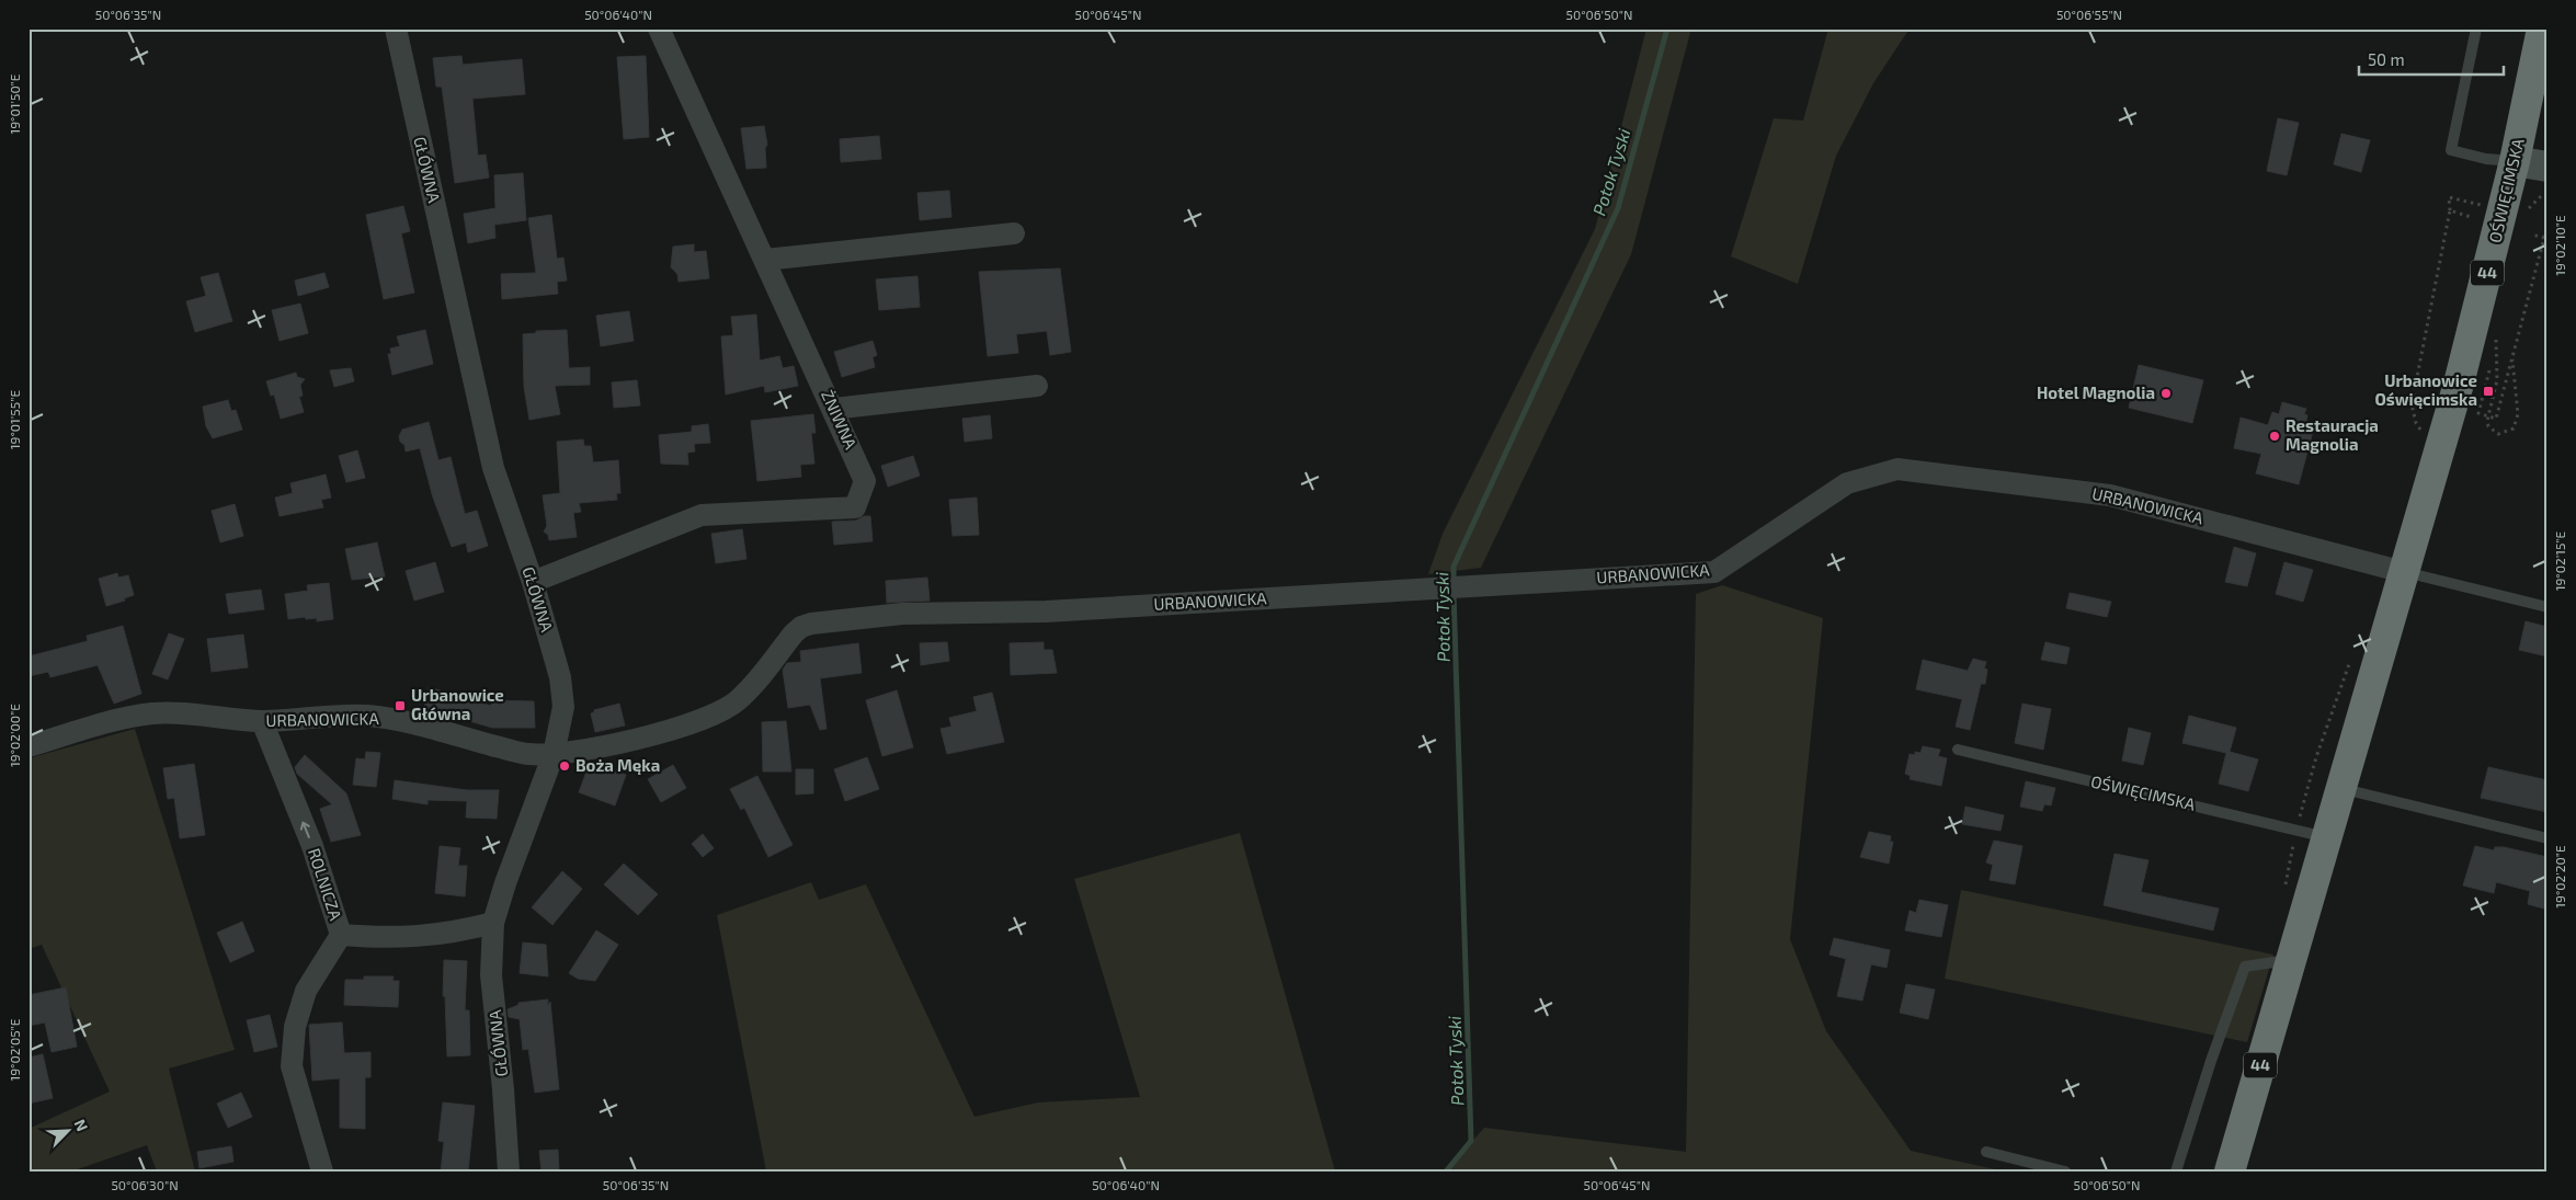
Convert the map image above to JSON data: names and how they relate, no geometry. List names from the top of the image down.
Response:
{
  "streets": {
    "highway": ["OŚWIĘCIMSKA", "44"],
    "street": [
      "GŁÓWNA",
      "ŻNIWNA",
      "URBANOWICKA",
      "ROLNICZA"
    ]
  },
  "crossings": [
    ["GŁÓWNA", "ŻNIWNA"],
    ["GŁÓWNA", "URBANOWICKA"],
    ["OŚWIĘCIMSKA", "URBANOWICKA"],
    ["URBANOWICKA", "ROLNICZA"]
  ],
  "one_way": ["ROLNICZA"],
  "water": ["Potok Tyski"],
  "places": {
    "transit": ["Urbanowice Oświęcimska", "Urbanowice Główna"],
    "other": ["Hotel Magnolia", "Restauracja Magnolia", "Boża Męka"]
  },
  "scale_bar": "50 m",
  "north": "top right",
  "coordinates": [
    "50°06'35\"N",
    "50°06'40\"N",
    "50°06'45\"N",
    "50°06'50\"N",
    "50°06'55\"N",
    "19°01'50\"E",
    "19°02'10\"E",
    "19°01'55\"E",
    "19°02'15\"E",
    "19°02'00\"E",
    "19°02'20\"E",
    "19°02'05\"E",
    "50°06'30\"N"
  ]
}
